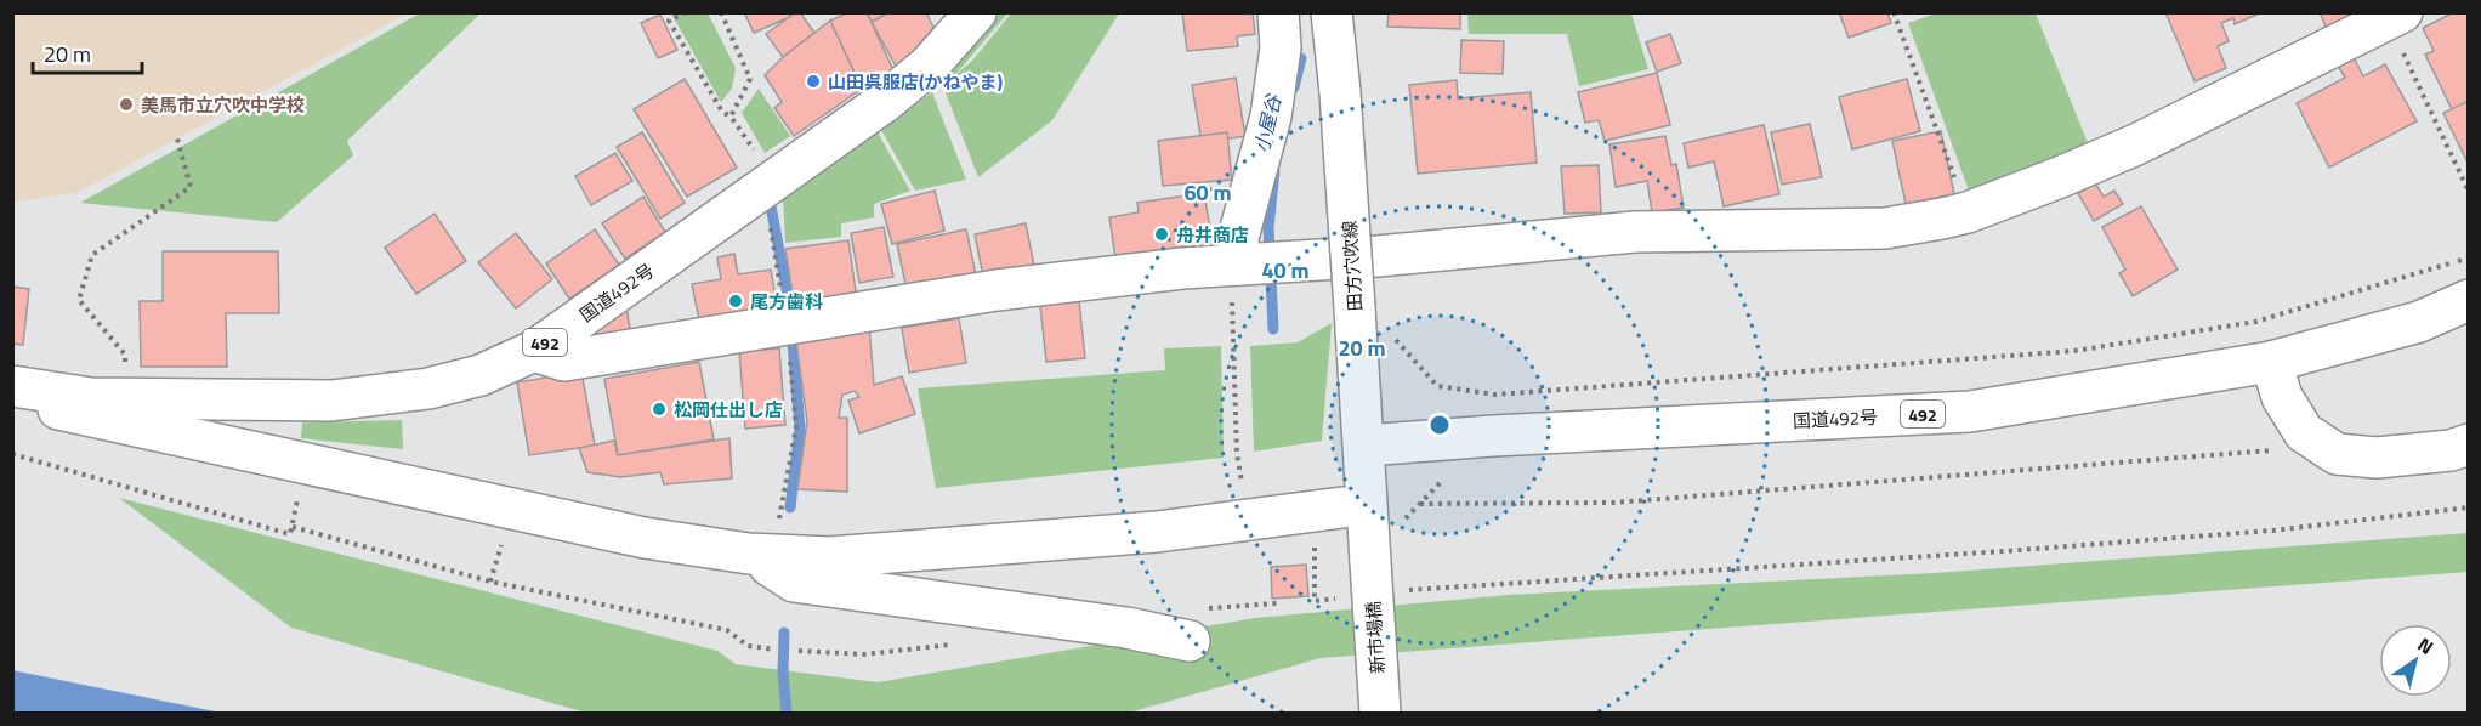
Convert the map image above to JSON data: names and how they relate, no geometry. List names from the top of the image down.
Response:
{
  "streets": {
    "main road": [
      "田方穴吹線",
      "国道492号",
      "492",
      "新市場橋"
    ]
  },
  "crossings": [
    ["田方穴吹線", "国道492号"],
    ["田方穴吹線", "新市場橋"]
  ],
  "water": ["小屋谷"],
  "places": [
    "山田呉服店(かねやま)",
    "美馬市立穴吹中学校",
    "舟井商店",
    "尾方歯科",
    "松岡仕出し店"
  ],
  "scale_bar": "20 m",
  "north": "top right",
  "rings": ["60 m", "40 m", "20 m"]
}
